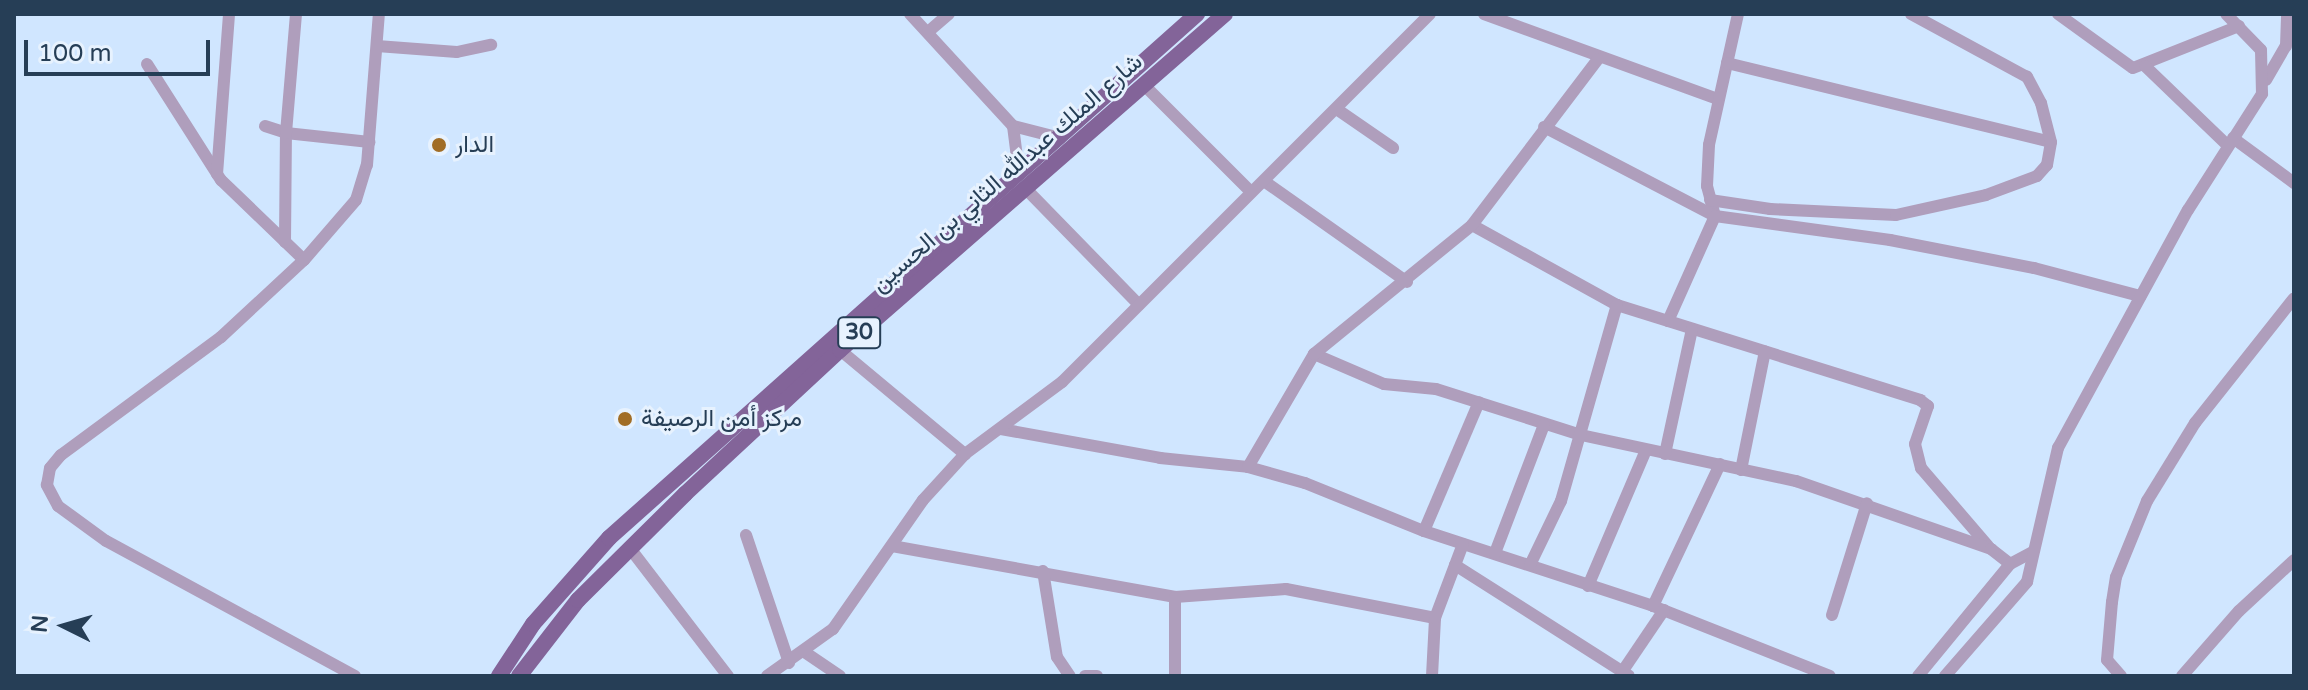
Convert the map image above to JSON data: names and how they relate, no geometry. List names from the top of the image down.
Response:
{
  "streets": {
    "main road": ["شارع الملك عبدالله الثاني بن الحسين", "30"]
  },
  "places": ["الدار", "مركز أمن الرصيفة"],
  "scale_bar": "100 m",
  "north": "left"
}
